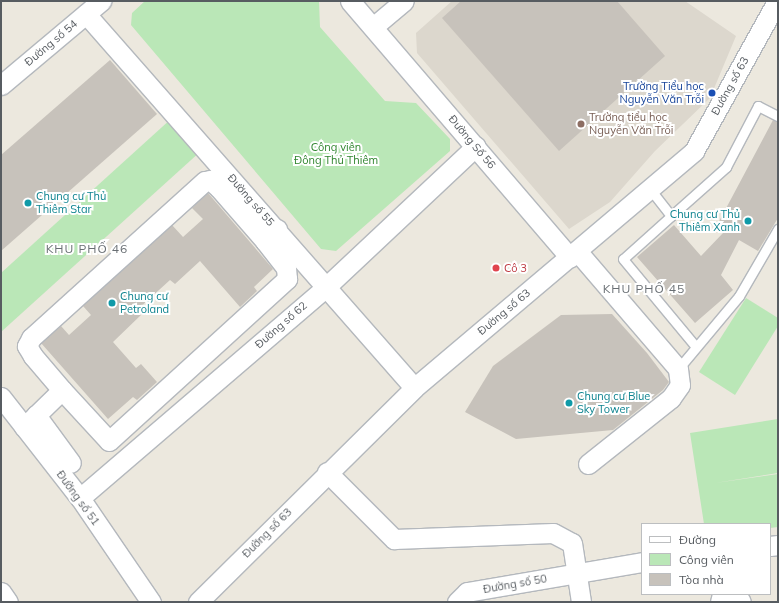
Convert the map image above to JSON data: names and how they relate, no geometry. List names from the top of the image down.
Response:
{
  "streets": {
    "street": [
      "Đường số 54",
      "Đường số 63",
      "Đường Số 56",
      "Đường số 55",
      "Đường số 62",
      "Đường số 51",
      "Đường số 50"
    ]
  },
  "crossings": [
    ["Đường số 54", "Đường số 55"],
    ["Đường số 63", "Đường Số 56"],
    ["Đường số 63", "Đường số 55"],
    ["Đường Số 56", "Đường số 62"],
    ["Đường số 55", "Đường số 62"],
    ["Đường số 62", "Đường số 51"]
  ],
  "districts": ["KHU PHỐ 46", "KHU PHỐ 45"],
  "parks": ["Công viên Đông Thủ Thiêm"],
  "places": [
    "Trường Tiểu học Nguyễn Văn Trỗi",
    "Trường tiểu học Nguyễn Văn Trỗi",
    "Chung cư Thủ Thiêm Star",
    "Chung cư Thủ Thiêm Xanh",
    "Cô 3",
    "Chung cư Petroland",
    "Chung cư Blue Sky Tower"
  ],
  "legend": ["Đường", "Công viên", "Tòa nhà"]
}
